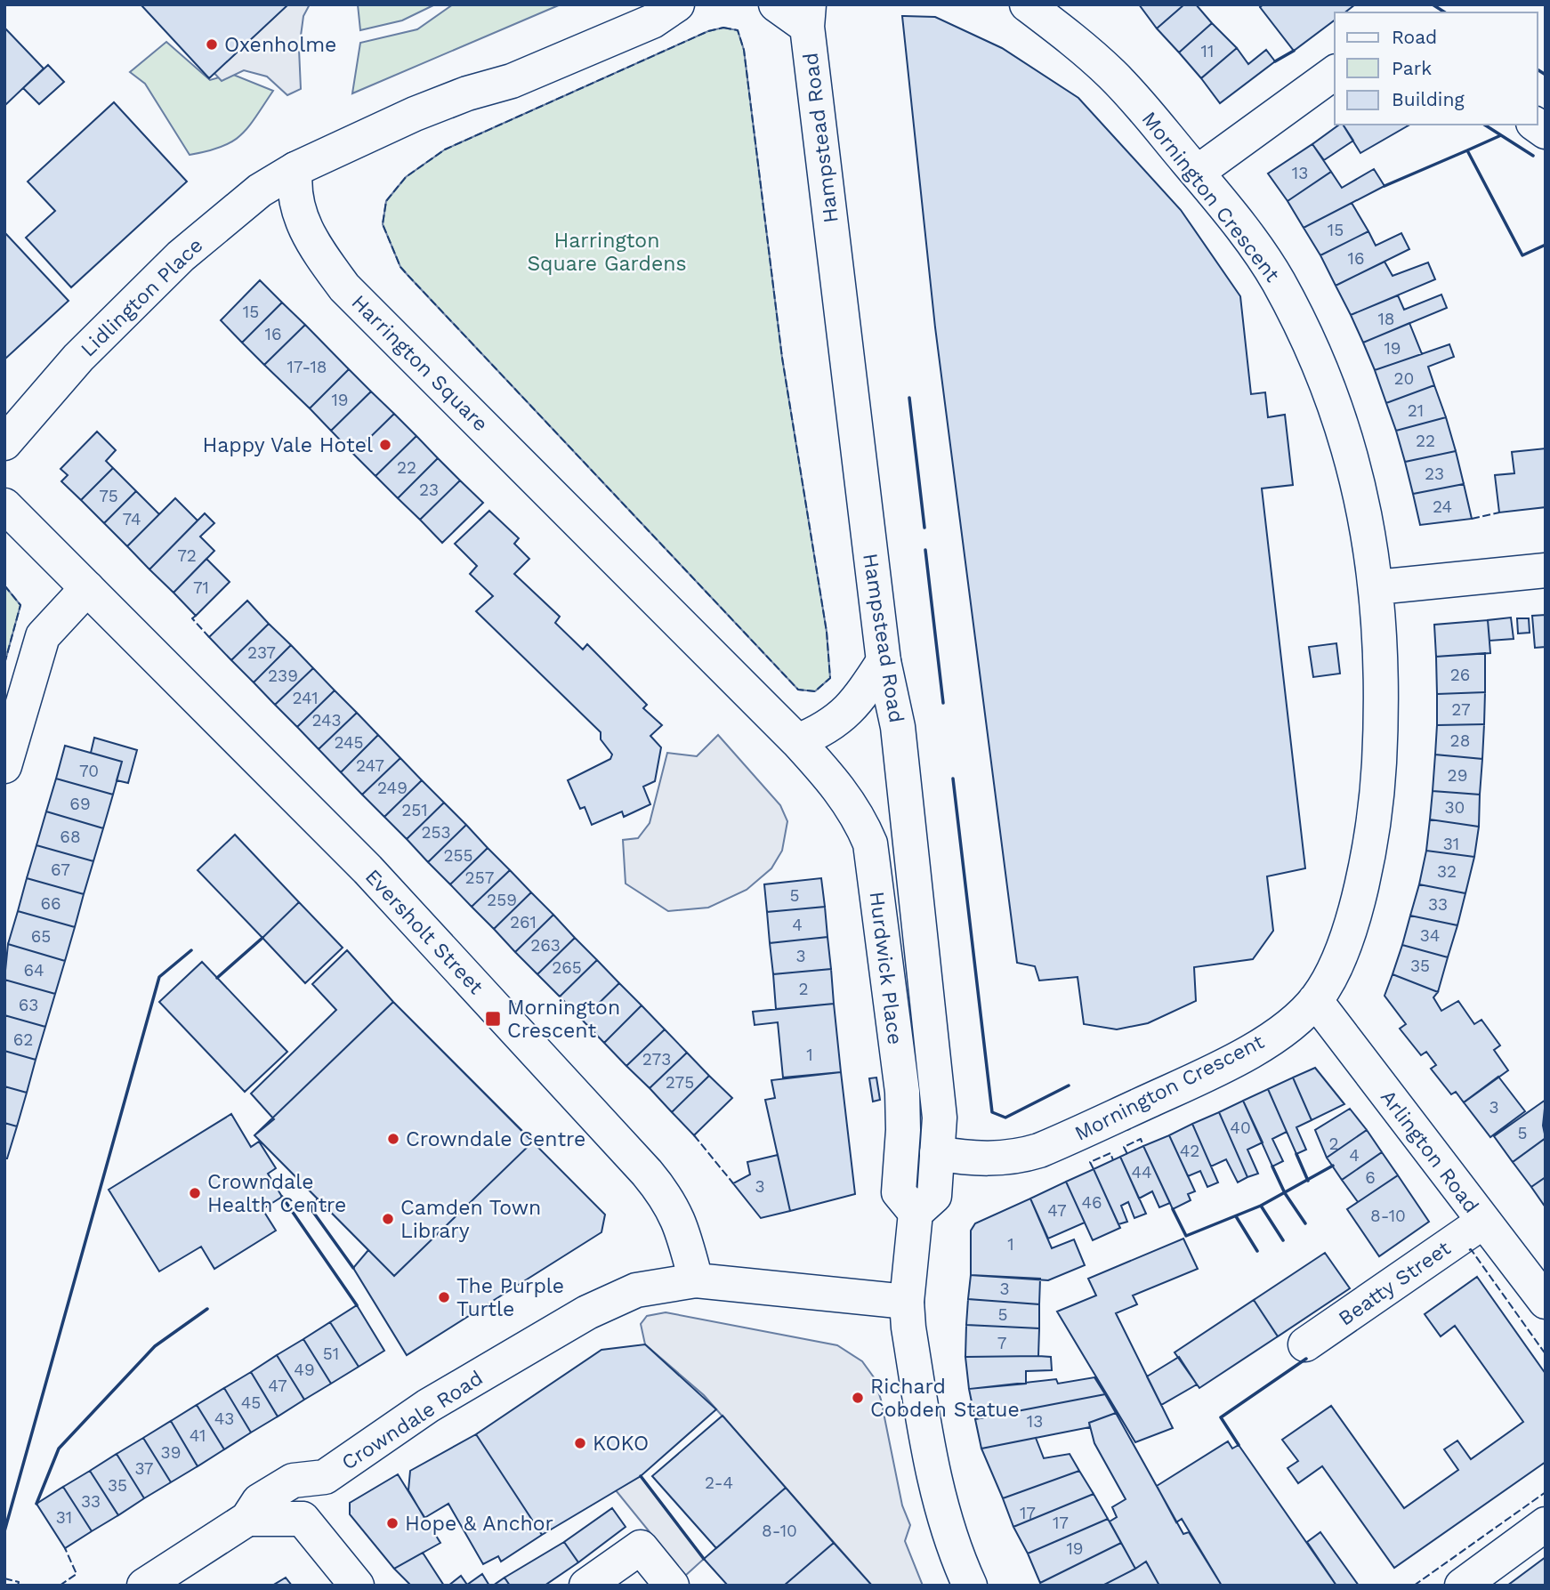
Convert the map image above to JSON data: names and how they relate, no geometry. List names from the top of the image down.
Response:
{
  "streets": {
    "main road": [
      "Hampstead Road",
      "Mornington Crescent",
      "Lidlington Place",
      "Harrington Square",
      "Eversholt Street",
      "Hurdwick Place",
      "Arlington Road",
      "Beatty Street",
      "Crowndale Road"
    ]
  },
  "crossings": [
    ["Hampstead Road", "Mornington Crescent"],
    ["Hampstead Road", "Hurdwick Place"],
    ["Mornington Crescent", "Arlington Road"],
    ["Lidlington Place", "Harrington Square"],
    ["Harrington Square", "Hurdwick Place"],
    ["Eversholt Street", "Crowndale Road"],
    ["Arlington Road", "Beatty Street"]
  ],
  "parks": ["Harrington Square Gardens"],
  "places": {
    "other": [
      "Oxenholme",
      "Happy Vale Hotel",
      "Crowndale Centre",
      "Crowndale Health Centre",
      "Camden Town Library",
      "The Purple Turtle",
      "Richard Cobden Statue",
      "KOKO",
      "Hope & Anchor"
    ],
    "transit": ["Mornington Crescent"]
  },
  "house_numbers": [
    "11",
    "13",
    "15",
    "16",
    "15",
    "18",
    "16",
    "19",
    "17-18",
    "20",
    "19",
    "21",
    "22",
    "22",
    "23",
    "23",
    "75",
    "24",
    "74",
    "72",
    "71",
    "237",
    "26",
    "239",
    "241",
    "27",
    "243",
    "28",
    "245",
    "247",
    "70",
    "29",
    "249",
    "69",
    "30",
    "251",
    "253",
    "68",
    "31",
    "255",
    "67",
    "32",
    "257",
    "5",
    "259",
    "66",
    "33",
    "261",
    "4",
    "34",
    "65",
    "263",
    "3",
    "35",
    "265",
    "64",
    "2",
    "63",
    "62",
    "1",
    "273",
    "275",
    "3",
    "40",
    "5",
    "2",
    "42",
    "4",
    "44",
    "6",
    "3",
    "46",
    "47",
    "8-10",
    "1",
    "3",
    "5",
    "7",
    "51",
    "49",
    "47",
    "45",
    "43",
    "13",
    "41",
    "39",
    "37",
    "2-4",
    "35",
    "33",
    "17",
    "31",
    "17",
    "8-10",
    "19"
  ],
  "legend": ["Road", "Park", "Building"]
}
